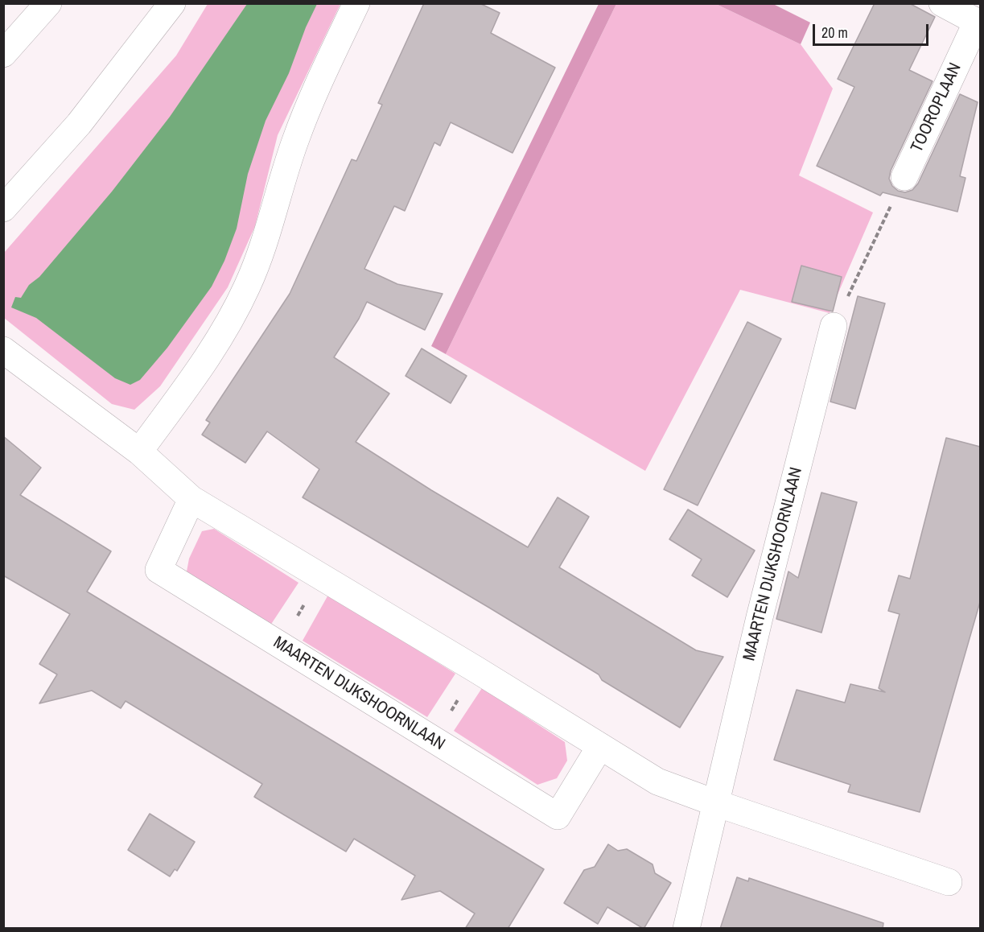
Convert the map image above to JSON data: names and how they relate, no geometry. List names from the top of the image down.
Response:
{
  "streets": {
    "street": ["TOOROPLAAN", "MAARTEN DIJKSHOORNLAAN"]
  },
  "scale_bar": "20 m"
}
